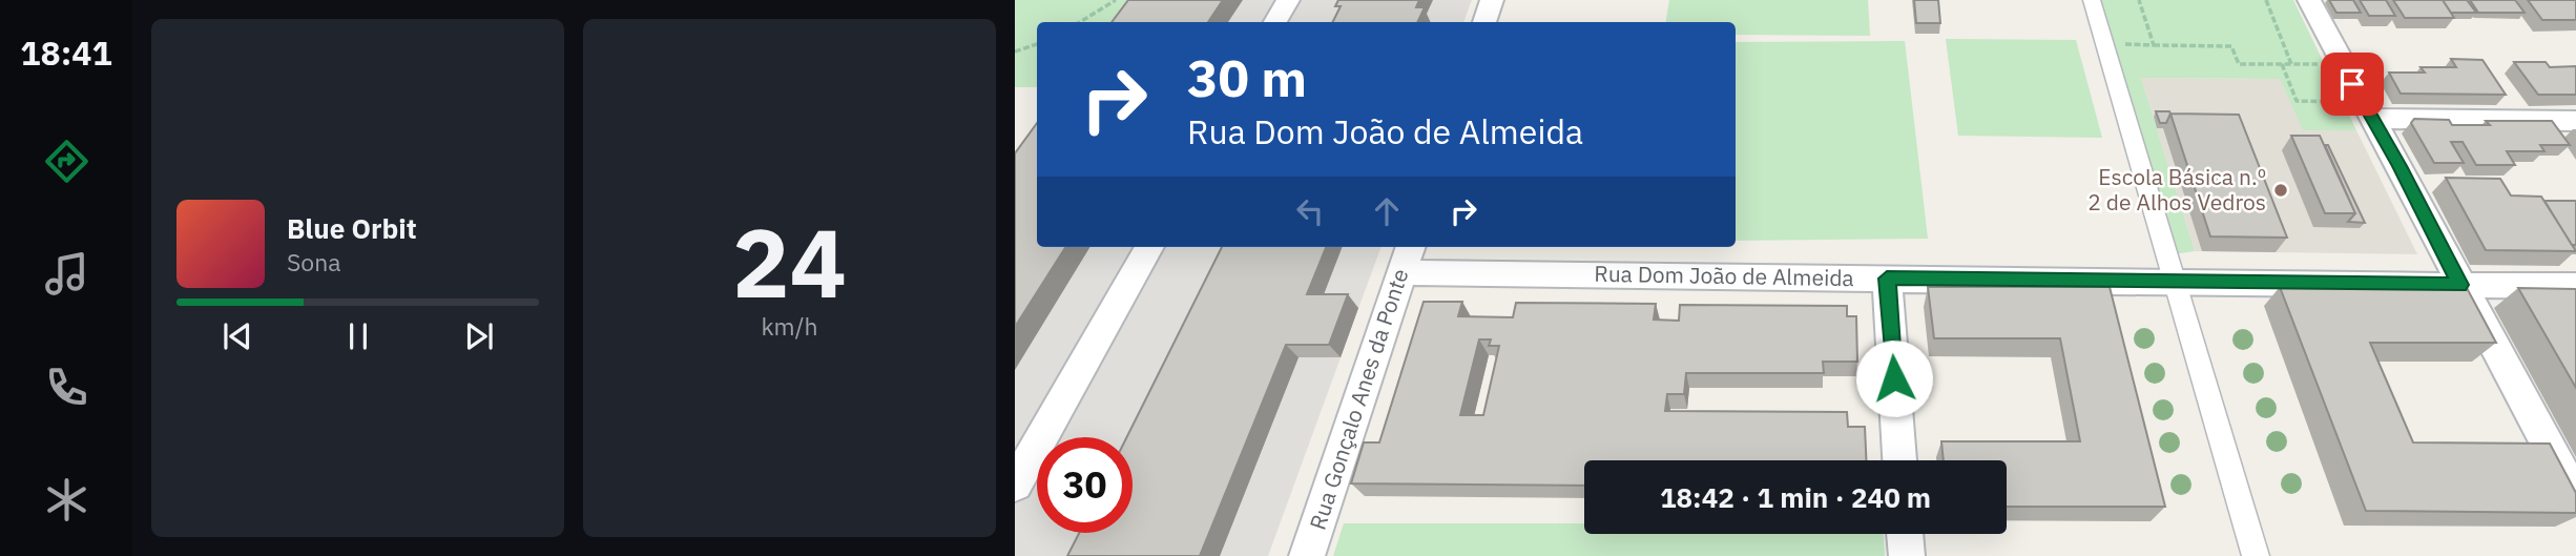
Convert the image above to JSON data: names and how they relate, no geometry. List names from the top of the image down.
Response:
{
  "streets": {
    "street": ["Rua Dom João de Almeida", "Rua Gonçalo Anes da Ponte"]
  },
  "crossings": [
    ["Rua Dom João de Almeida", "Rua Gonçalo Anes da Ponte"]
  ],
  "places": ["Escola Básica n.º 2 de Alhos Vedros"],
  "page": {
    "tabs": "18:41",
    "tile": ["24", "km/h"],
    "turn": ["30 m", "Rua Dom João de Almeida"],
    "song": ["Blue Orbit", "Sona"],
    "limit": "30",
    "trip": "18:42 · 1 min · 240 m"
  }
}
